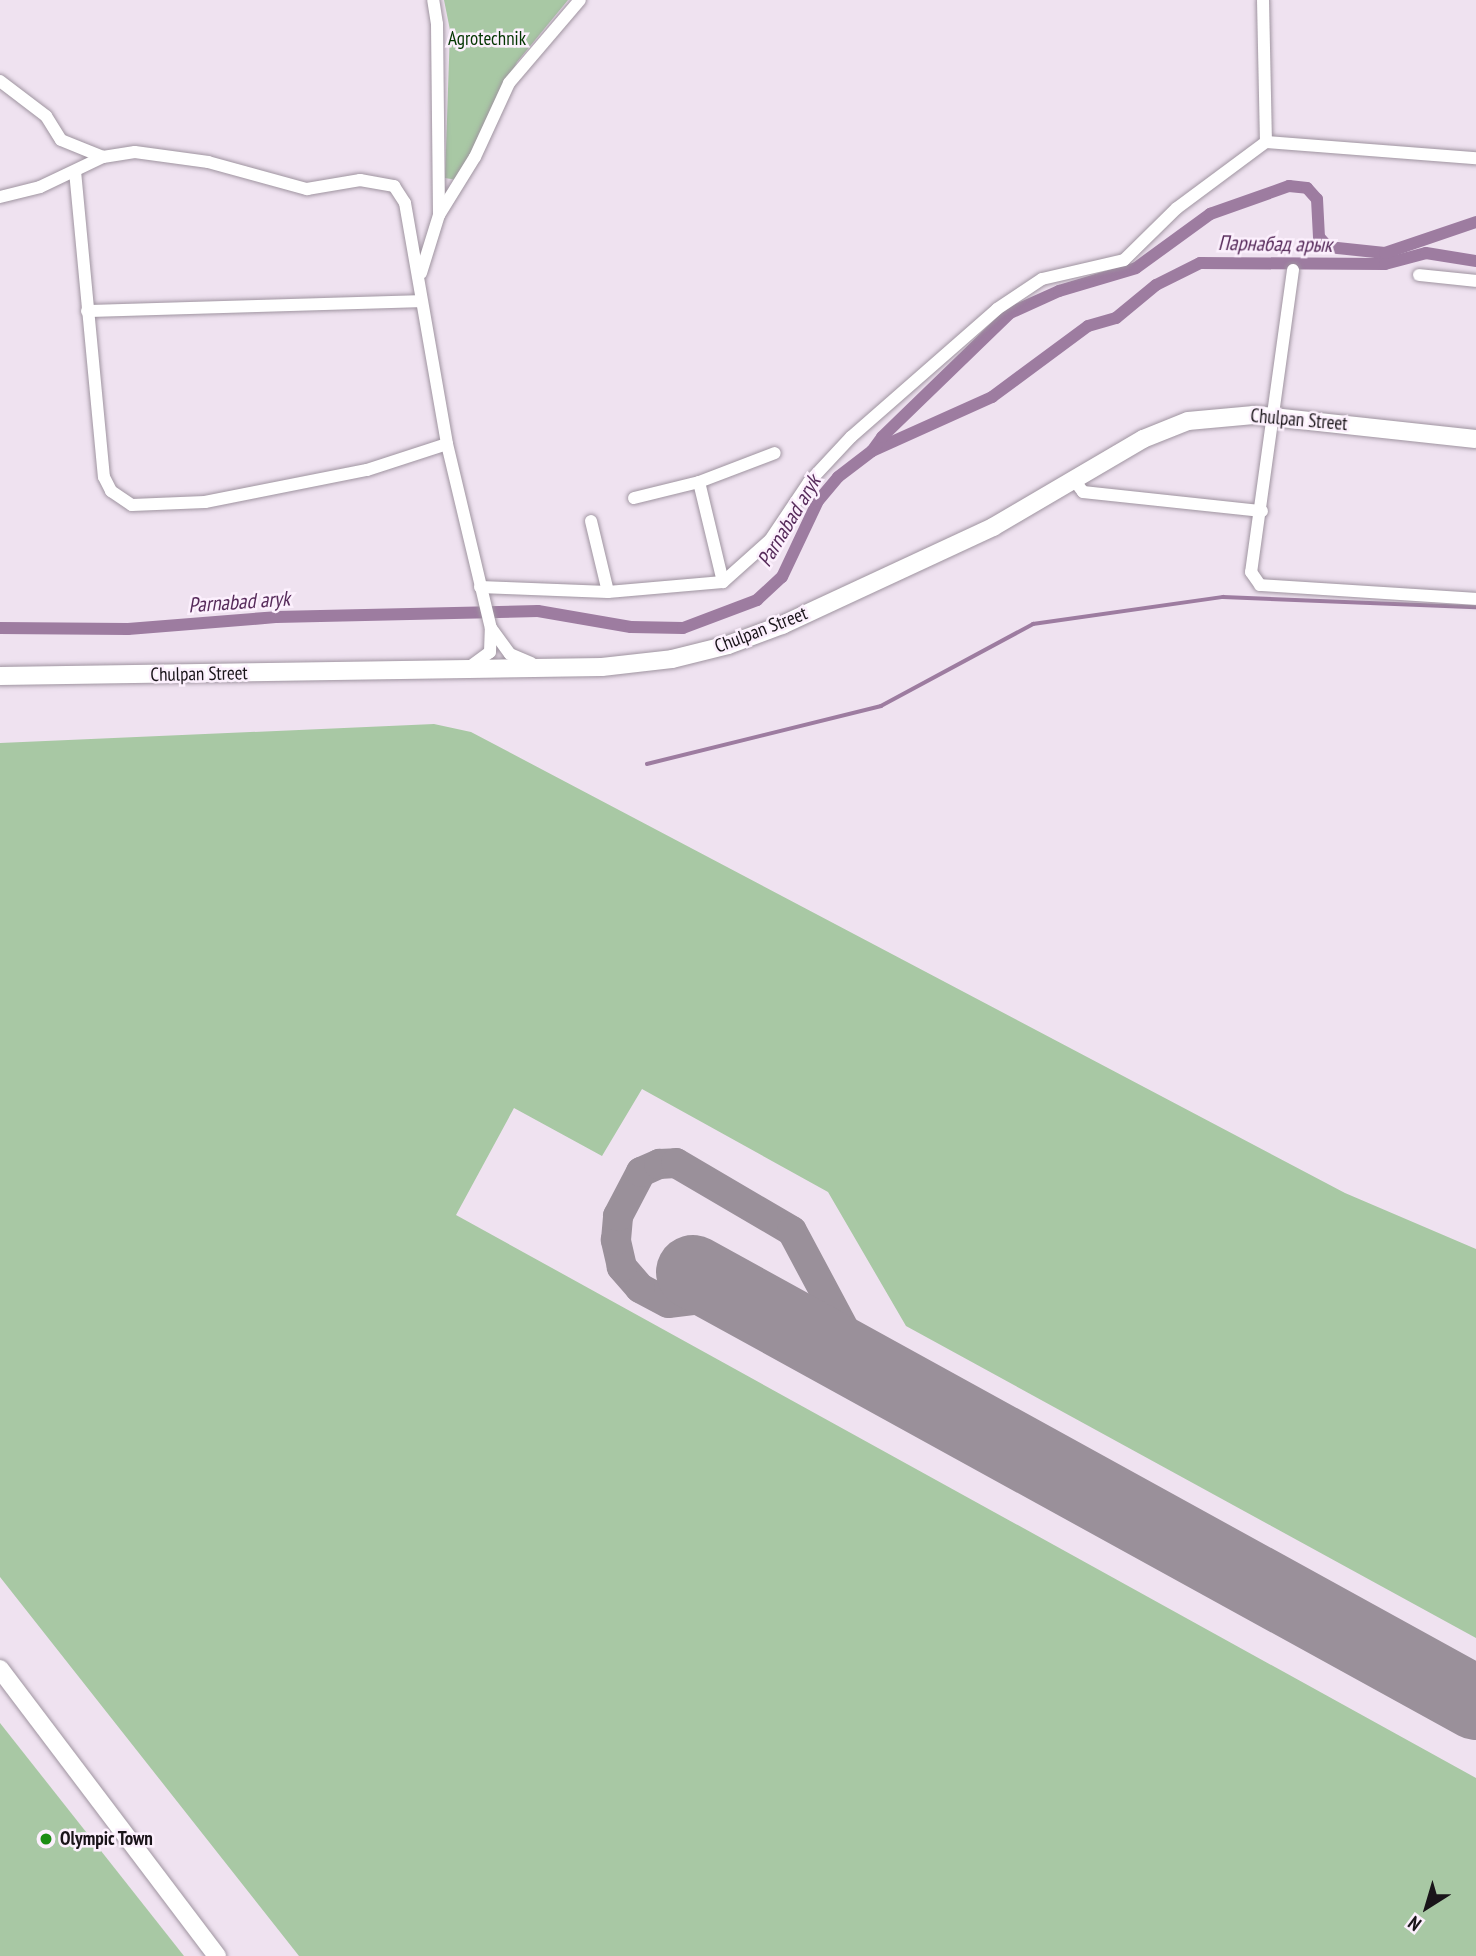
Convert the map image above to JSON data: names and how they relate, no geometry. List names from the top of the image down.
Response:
{
  "streets": {
    "main road": ["Chulpan Street"]
  },
  "water": ["Парнабад арык", "Parnabad aryk"],
  "parks": ["Agrotechnik"],
  "places": ["Olympic Town"],
  "north": "bottom left"
}
